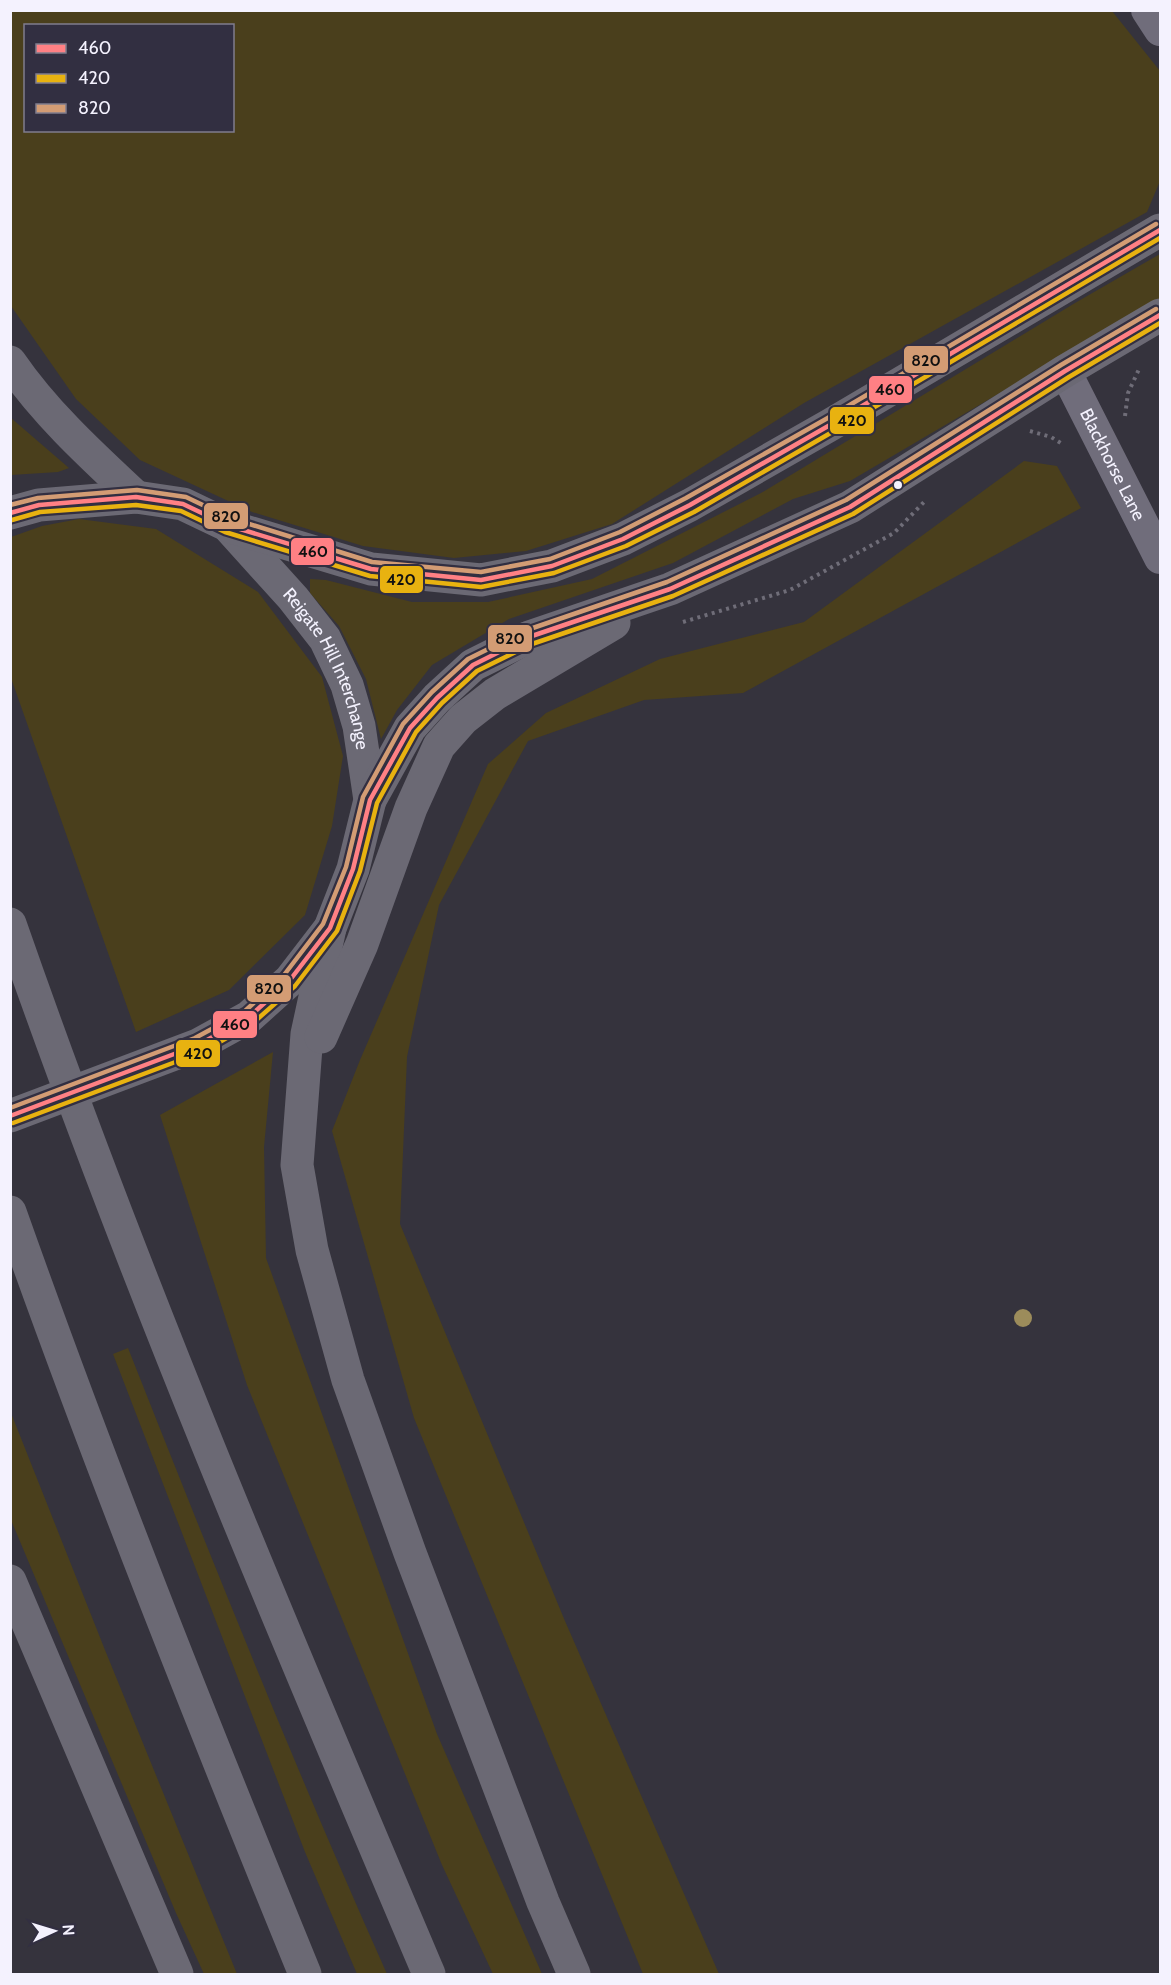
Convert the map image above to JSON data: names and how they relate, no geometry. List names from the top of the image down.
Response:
{
  "streets": {
    "highway": ["Reigate Hill Interchange"],
    "street": ["Blackhorse Lane"]
  },
  "lines": ["transit line 820", "transit line 460", "transit line 420"],
  "legend": ["460", "420", "820"],
  "north": "right"
}
